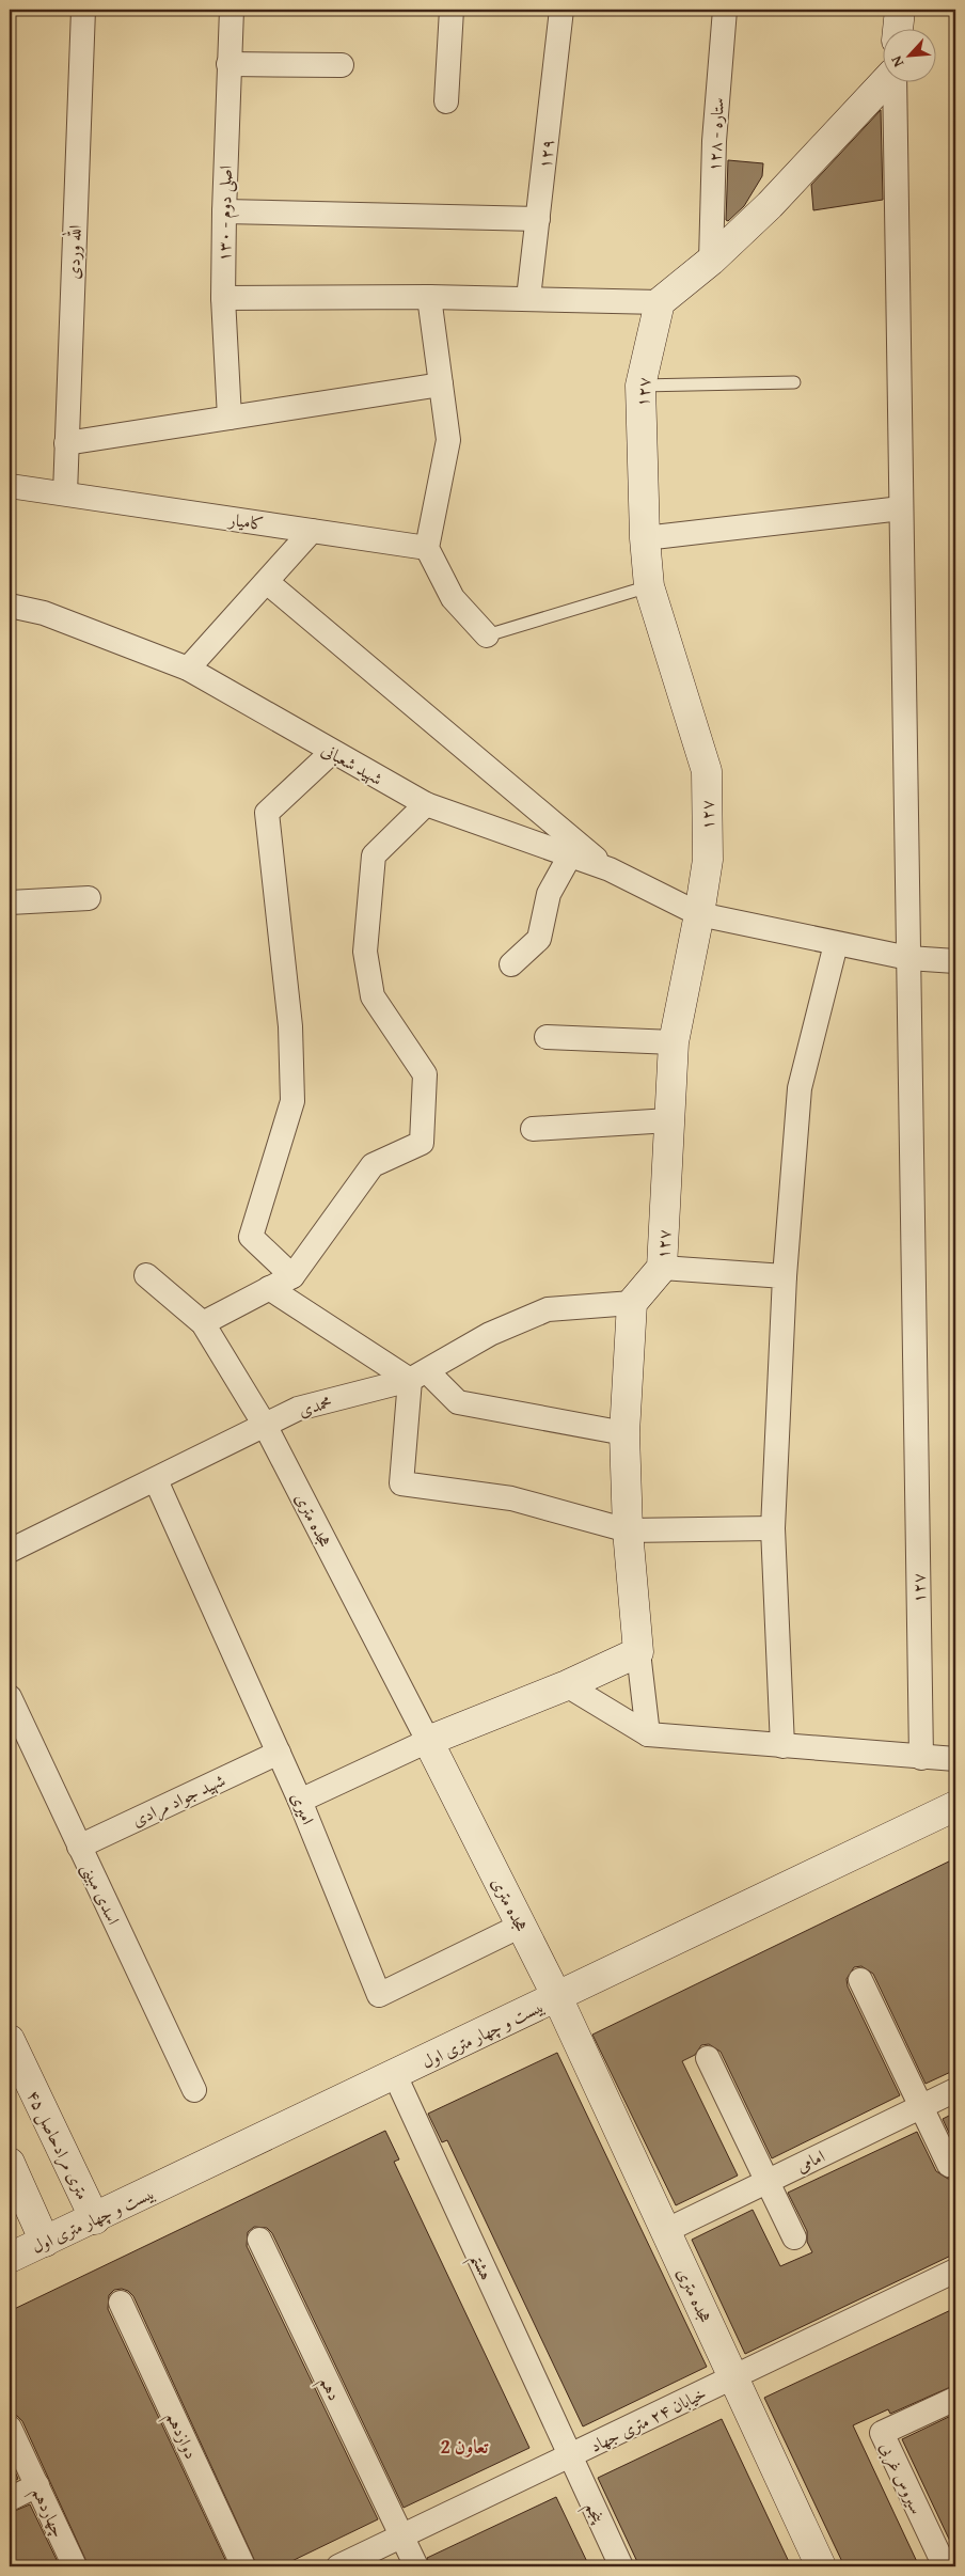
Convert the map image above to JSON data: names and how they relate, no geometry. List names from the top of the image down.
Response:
{
  "streets": {
    "street": [
      "۱۲۸ - ستاره",
      "۱۲۹",
      "اصلی دوم - ۱۳۰",
      "الله وردی",
      "۱۲۷",
      "کامیار",
      "شهید شعبانی",
      "محمدی",
      "هجده متری",
      "شهید جواد مرادی",
      "امیری",
      "اسدی مبینی",
      "بیست و چهار متری اول",
      "۴۵ متری مرادحاصل",
      "امامی",
      "هشتم",
      "دهم",
      "خیابان ۲۴ متری جهاد",
      "دوازدهم",
      "سیروس غربی",
      "چهاردهم",
      "پنجم"
    ]
  },
  "crossings": [
    ["۱۲۸ - ستاره", "۱۲۷"],
    ["الله وردی", "کامیار"],
    ["۱۲۷", "شهید شعبانی"],
    ["۱۲۷", "محمدی"],
    ["محمدی", "هجده متری"],
    ["محمدی", "امیری"],
    ["هجده متری", "امیری"],
    ["هجده متری", "بیست و چهار متری اول"],
    ["هجده متری", "امامی"],
    ["هجده متری", "خیابان ۲۴ متری جهاد"],
    ["شهید جواد مرادی", "امیری"],
    ["شهید جواد مرادی", "اسدی مبینی"],
    ["بیست و چهار متری اول", "۴۵ متری مرادحاصل"],
    ["بیست و چهار متری اول", "هشتم"],
    ["هشتم", "خیابان ۲۴ متری جهاد"],
    ["هشتم", "پنجم"],
    ["دهم", "خیابان ۲۴ متری جهاد"],
    ["خیابان ۲۴ متری جهاد", "پنجم"]
  ],
  "districts": ["تعاون 2"],
  "north": "bottom left"
}
